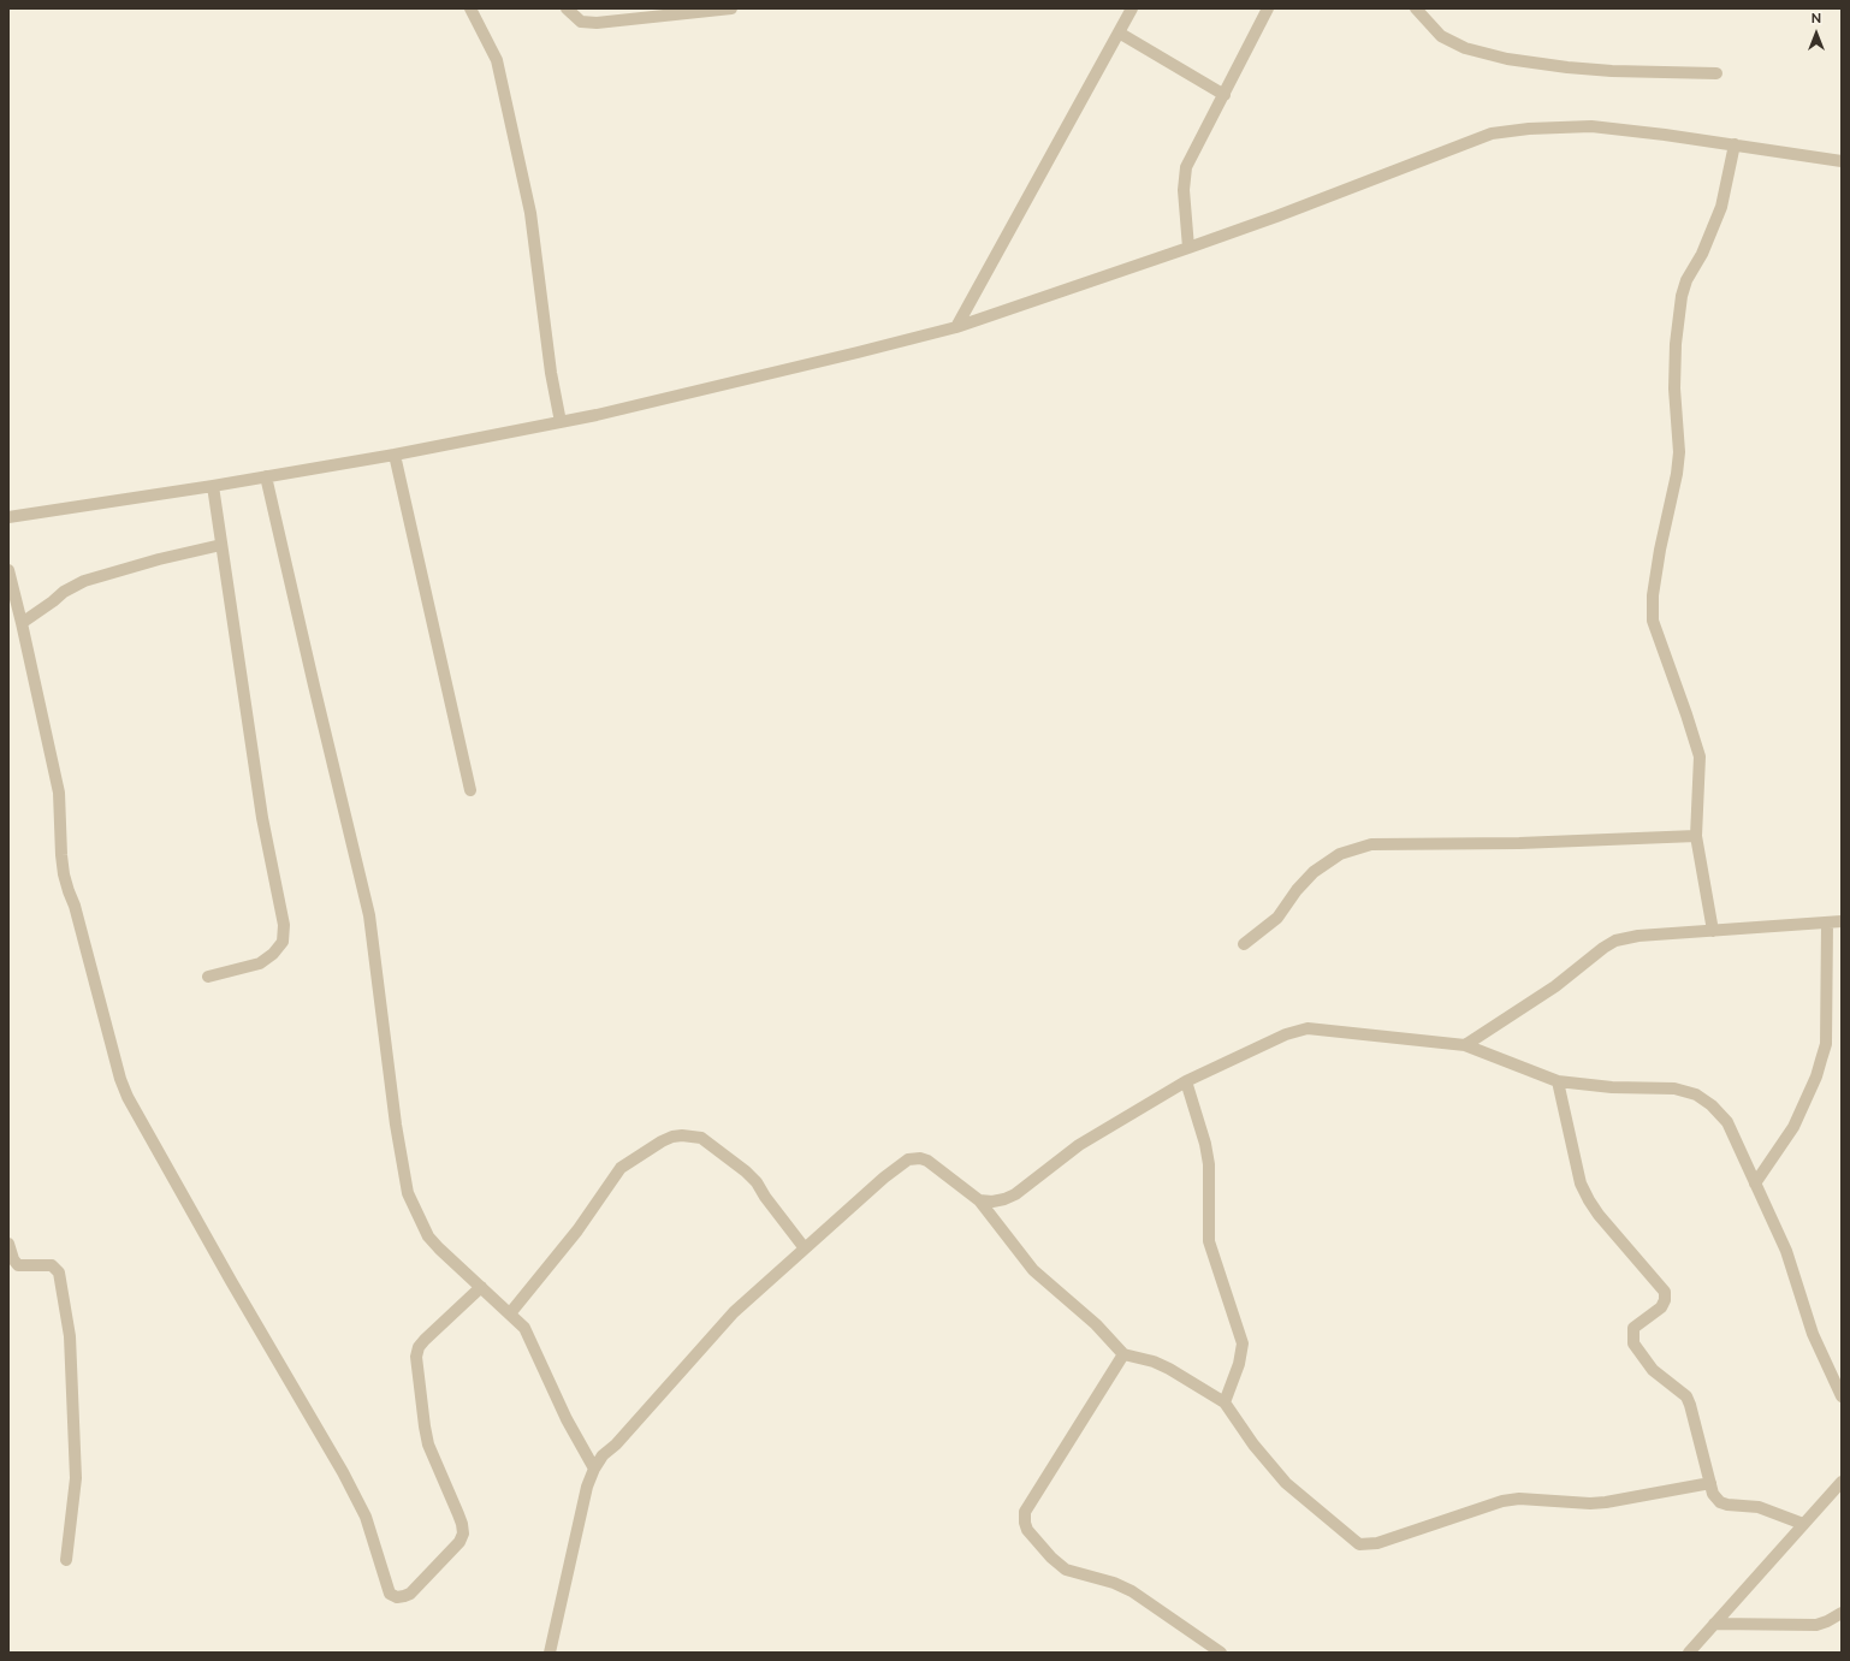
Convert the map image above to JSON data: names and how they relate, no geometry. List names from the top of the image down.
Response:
{
  "north": "top"
}
